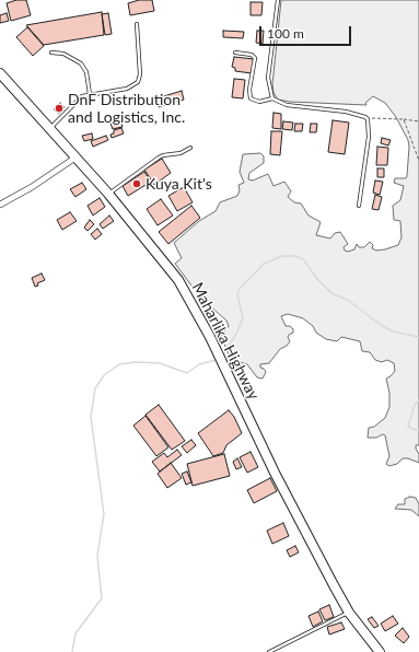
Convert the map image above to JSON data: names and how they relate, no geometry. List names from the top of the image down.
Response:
{
  "streets": {
    "main road": ["Maharlika Highway"]
  },
  "places": ["DnF Distribution and Logistics, Inc.", "Kuya Kit's"],
  "scale_bar": "100 m"
}
